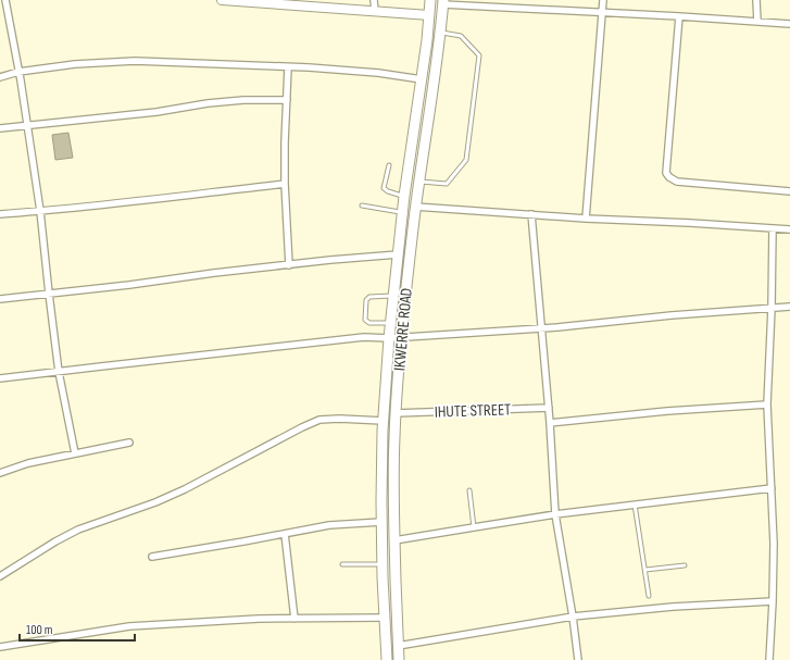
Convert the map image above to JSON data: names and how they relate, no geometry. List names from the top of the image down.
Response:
{
  "streets": {
    "main road": ["IKWERRE ROAD"],
    "street": ["IHUTE STREET"]
  },
  "crossings": [
    ["IKWERRE ROAD", "IHUTE STREET"]
  ],
  "scale_bar": "100 m"
}
